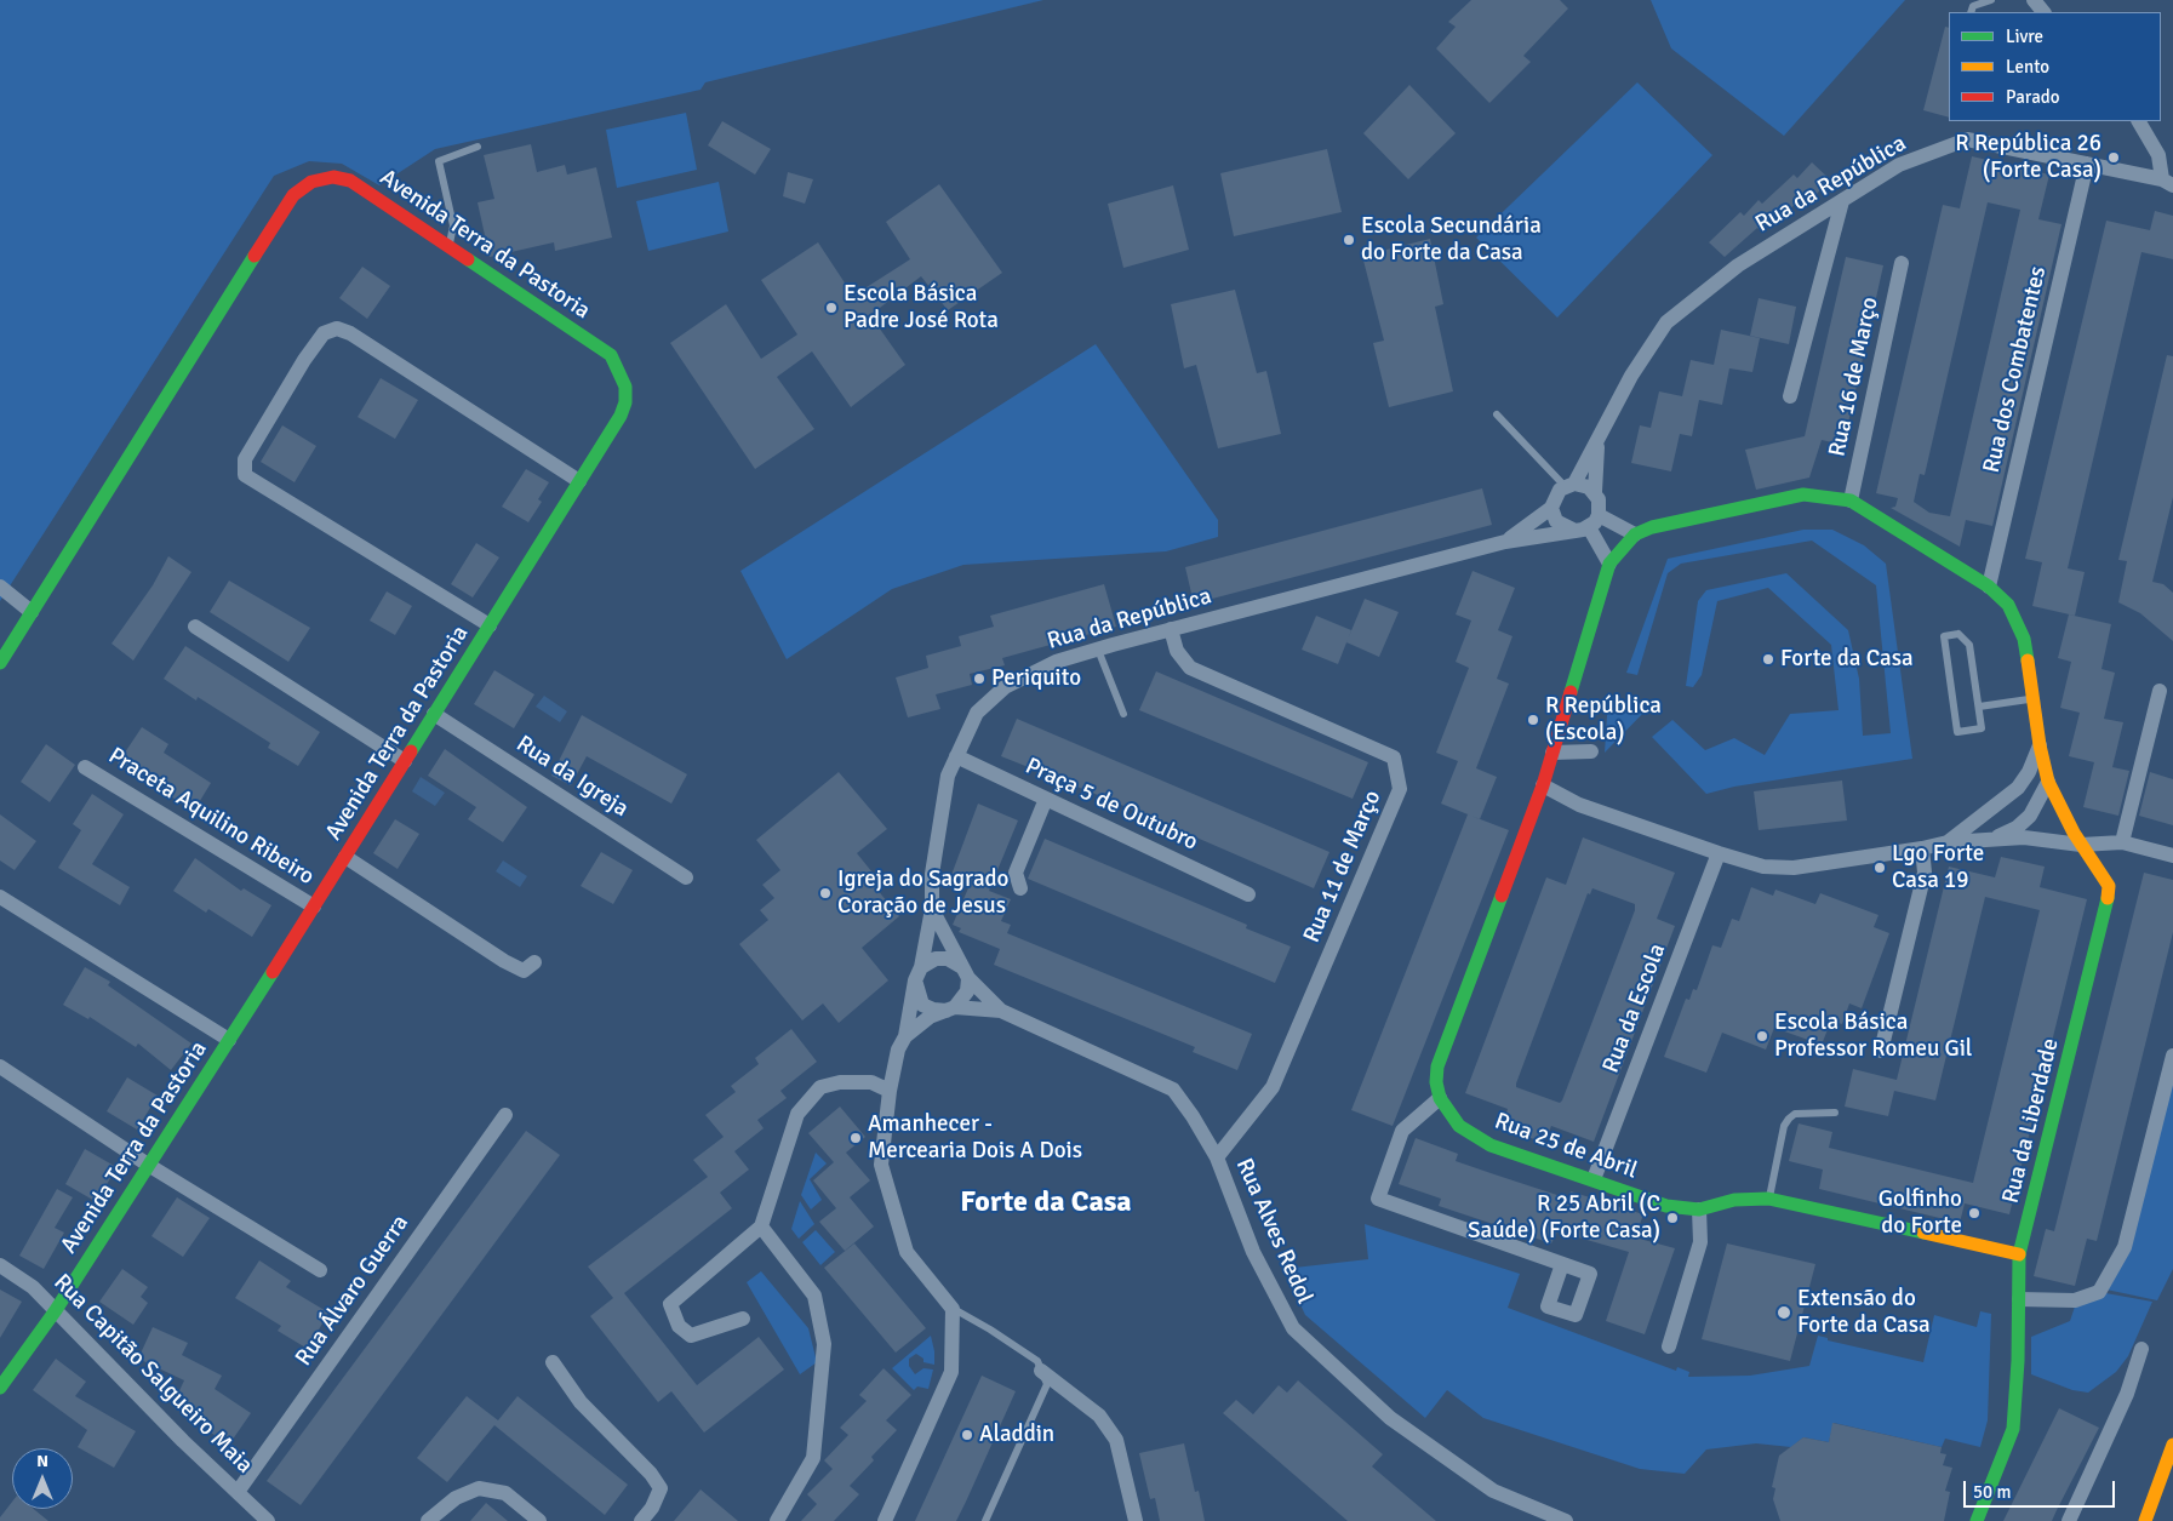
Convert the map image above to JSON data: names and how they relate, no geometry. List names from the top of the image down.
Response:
{
  "streets": {
    "street": [
      "Rua da República",
      "Avenida Terra da Pastoria",
      "Rua dos Combatentes",
      "Rua 16 de Março",
      "Rua da Igreja",
      "Praça 5 de Outubro",
      "Praceta Aquilino Ribeiro",
      "Rua 11 de Março",
      "Rua da Escola",
      "Rua da Liberdade",
      "Rua 25 de Abril",
      "Rua Alves Redol",
      "Rua Álvaro Guerra",
      "Rua Capitão Salgueiro Maia"
    ]
  },
  "crossings": [
    ["Rua da República", "Rua dos Combatentes"],
    ["Rua da República", "Praça 5 de Outubro"],
    ["Rua da República", "Rua 11 de Março"],
    ["Rua da República", "Rua Alves Redol"],
    ["Avenida Terra da Pastoria", "Rua da Igreja"],
    ["Avenida Terra da Pastoria", "Praceta Aquilino Ribeiro"],
    ["Avenida Terra da Pastoria", "Rua Capitão Salgueiro Maia"],
    ["Rua dos Combatentes", "Rua da Liberdade"],
    ["Rua 16 de Março", "Rua da Liberdade"],
    ["Rua 11 de Março", "Rua Alves Redol"],
    ["Rua da Escola", "Rua 25 de Abril"],
    ["Rua da Liberdade", "Rua 25 de Abril"],
    ["Rua Álvaro Guerra", "Rua Capitão Salgueiro Maia"]
  ],
  "districts": ["Forte da Casa"],
  "places": [
    "R República 26 (Forte Casa)",
    "Escola Secundária do Forte da Casa",
    "Escola Básica Padre José Rota",
    "Forte da Casa",
    "Periquito",
    "R República (Escola)",
    "Lgo Forte Casa 19",
    "Igreja do Sagrado Coração de Jesus",
    "Escola Básica Professor Romeu Gil",
    "Amanhecer - Mercearia Dois A Dois",
    "Golfinho do Forte",
    "R 25 Abril (C Saúde) (Forte Casa)",
    "Extensão do Forte da Casa",
    "Aladdin"
  ],
  "legend": ["Livre", "Lento", "Parado"],
  "scale_bar": "50 m",
  "north": "top"
}
